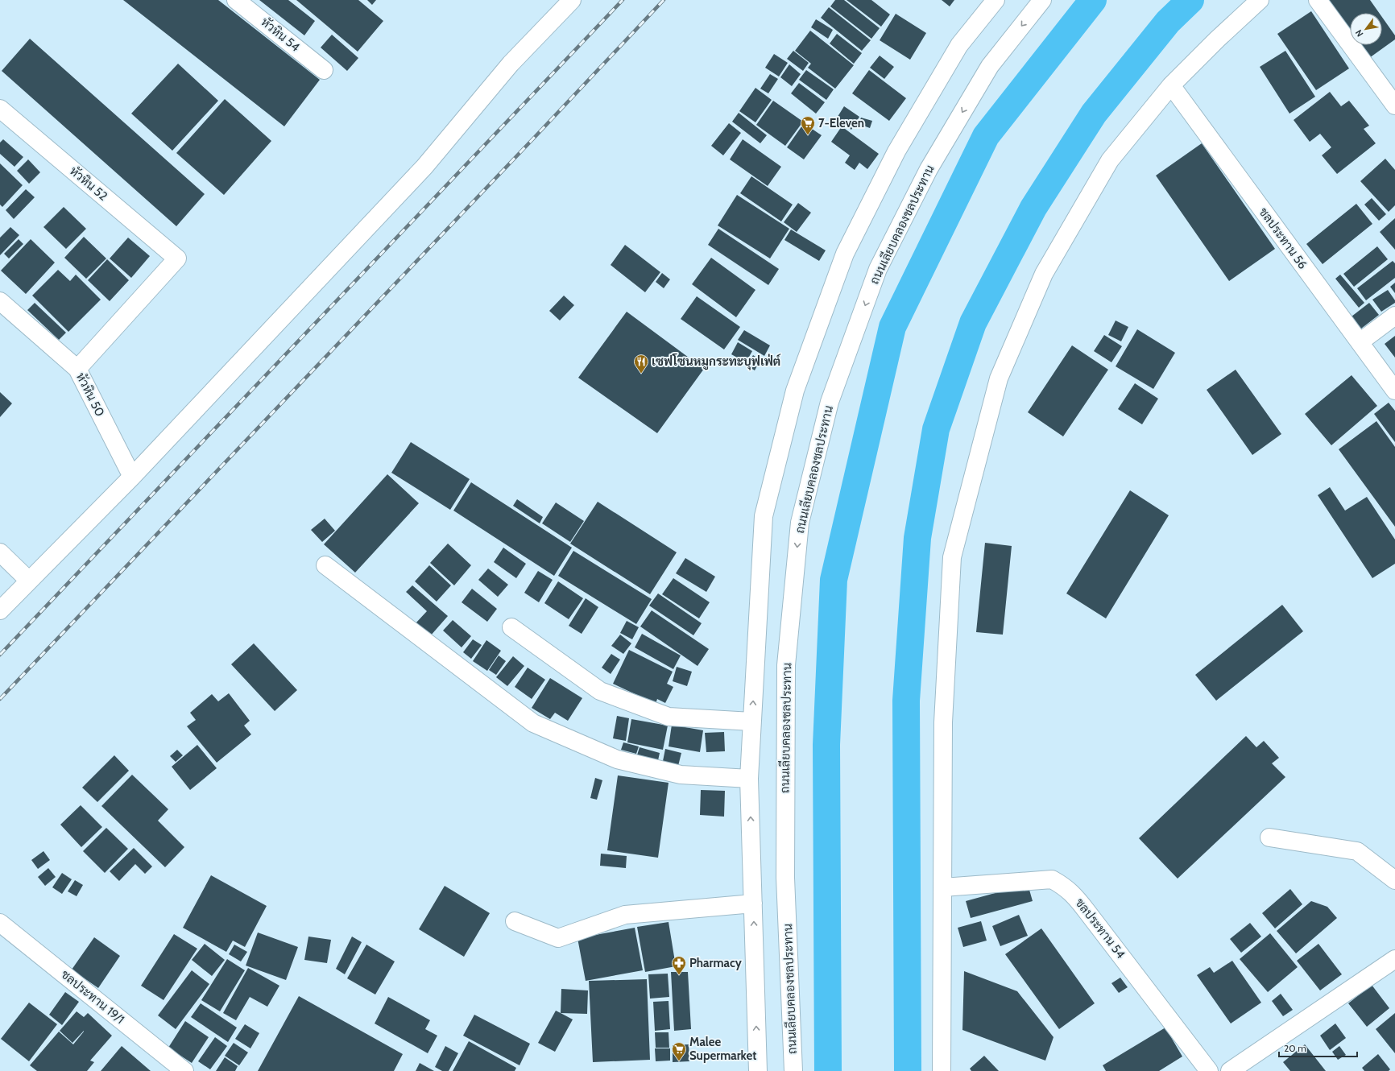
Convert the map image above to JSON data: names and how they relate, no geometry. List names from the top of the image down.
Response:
{
  "streets": {
    "street": [
      "หัวหิน 54",
      "หัวหิน 52",
      "ถนนเลียบคลองชลประทาน",
      "ชลประทาน 56",
      "หัวหิน 50",
      "ชลประทาน 54",
      "ชลประทาน 19/1"
    ]
  },
  "crossings": [
    ["หัวหิน 52", "หัวหิน 50"]
  ],
  "places": {
    "supermarket": ["7-Eleven", "Malee Supermarket"],
    "restaurant": ["เซฟโซนหมูกระทะบุฟเฟ่ต์"],
    "pharmacy": ["Pharmacy"]
  },
  "scale_bar": "20 m",
  "north": "bottom left"
}
